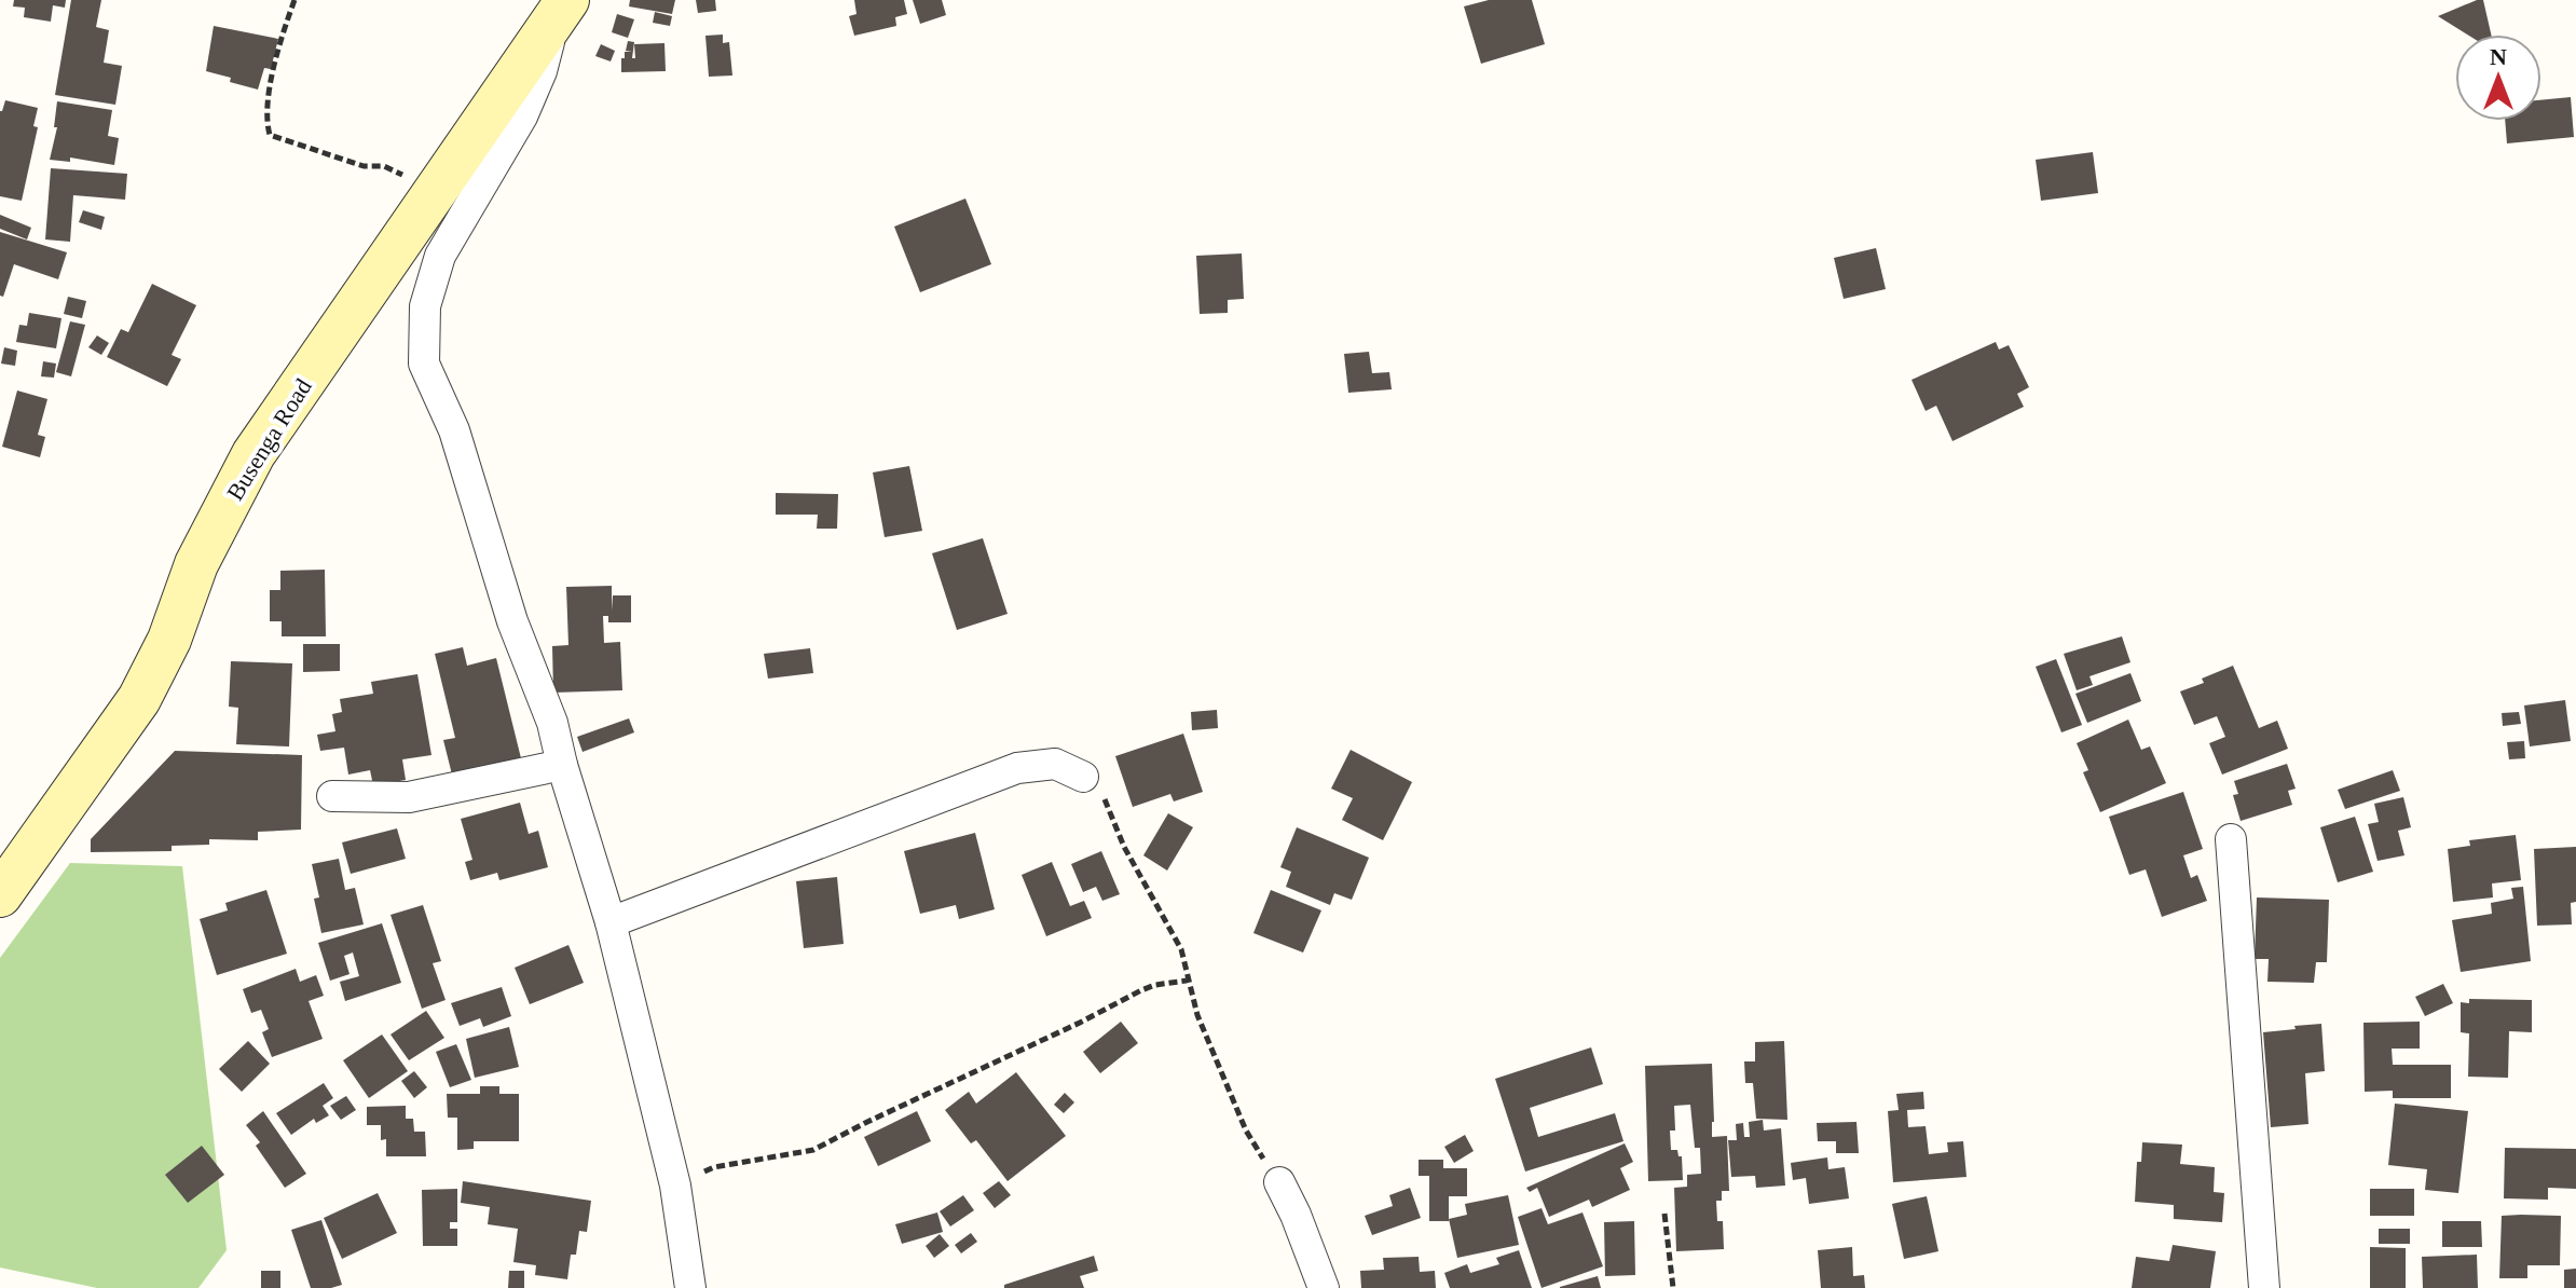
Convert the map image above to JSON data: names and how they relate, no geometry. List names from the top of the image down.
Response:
{
  "streets": {
    "street": ["Busenga Road"]
  },
  "north": "top"
}
